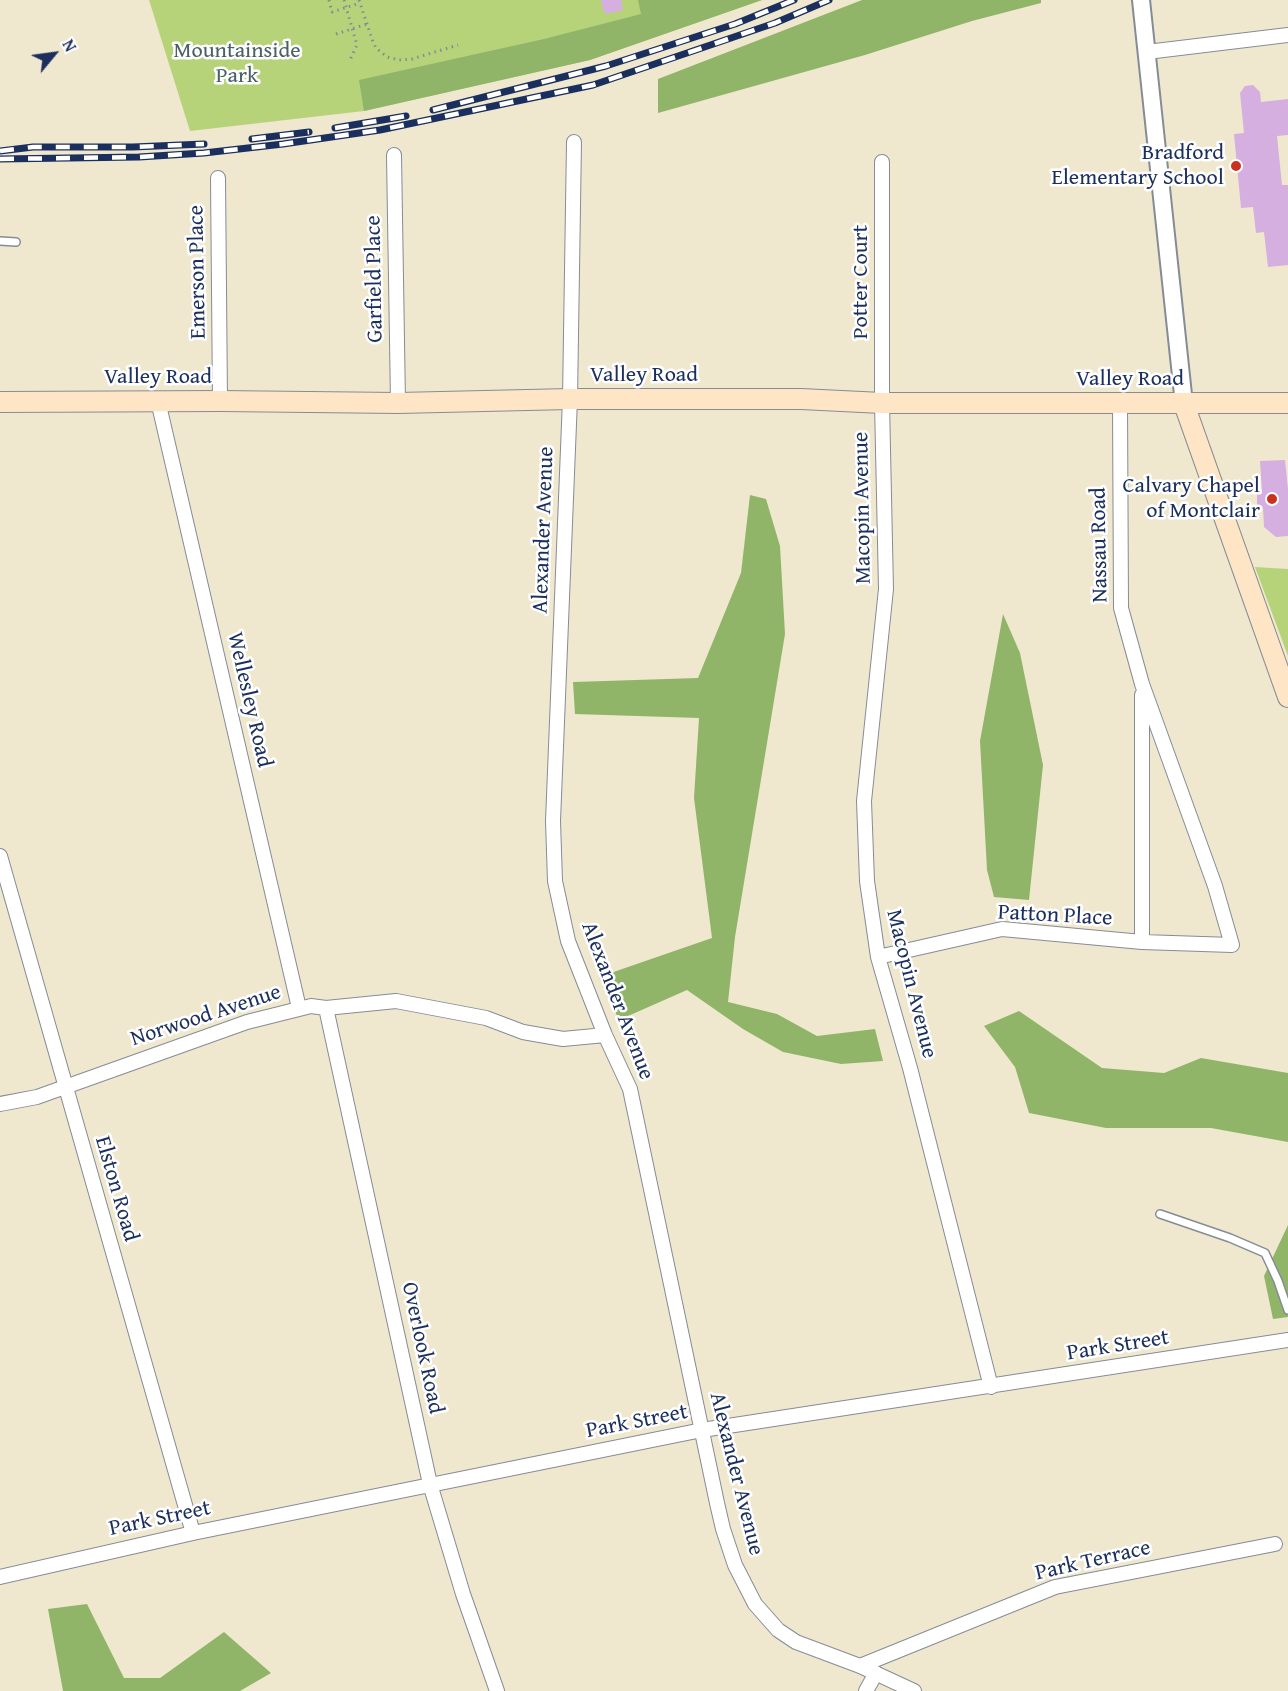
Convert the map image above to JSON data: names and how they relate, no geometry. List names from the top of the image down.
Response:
{
  "streets": {
    "main road": ["Valley Road"],
    "street": [
      "Emerson Place",
      "Garfield Place",
      "Potter Court",
      "Macopin Avenue",
      "Alexander Avenue",
      "Nassau Road",
      "Wellesley Road",
      "Patton Place",
      "Norwood Avenue",
      "Elston Road",
      "Park Street",
      "Overlook Road",
      "Park Terrace"
    ]
  },
  "crossings": [
    ["Emerson Place", "Valley Road"],
    ["Garfield Place", "Valley Road"],
    ["Potter Court", "Valley Road"],
    ["Potter Court", "Macopin Avenue"],
    ["Valley Road", "Macopin Avenue"],
    ["Valley Road", "Alexander Avenue"],
    ["Valley Road", "Nassau Road"],
    ["Valley Road", "Wellesley Road"],
    ["Macopin Avenue", "Patton Place"],
    ["Macopin Avenue", "Park Street"],
    ["Alexander Avenue", "Norwood Avenue"],
    ["Alexander Avenue", "Park Street"],
    ["Alexander Avenue", "Park Terrace"],
    ["Nassau Road", "Patton Place"],
    ["Wellesley Road", "Norwood Avenue"],
    ["Norwood Avenue", "Elston Road"],
    ["Norwood Avenue", "Overlook Road"],
    ["Elston Road", "Park Street"],
    ["Park Street", "Overlook Road"]
  ],
  "parks": ["Mountainside Park"],
  "places": ["Bradford Elementary School", "Calvary Chapel of Montclair"],
  "north": "top right"
}
